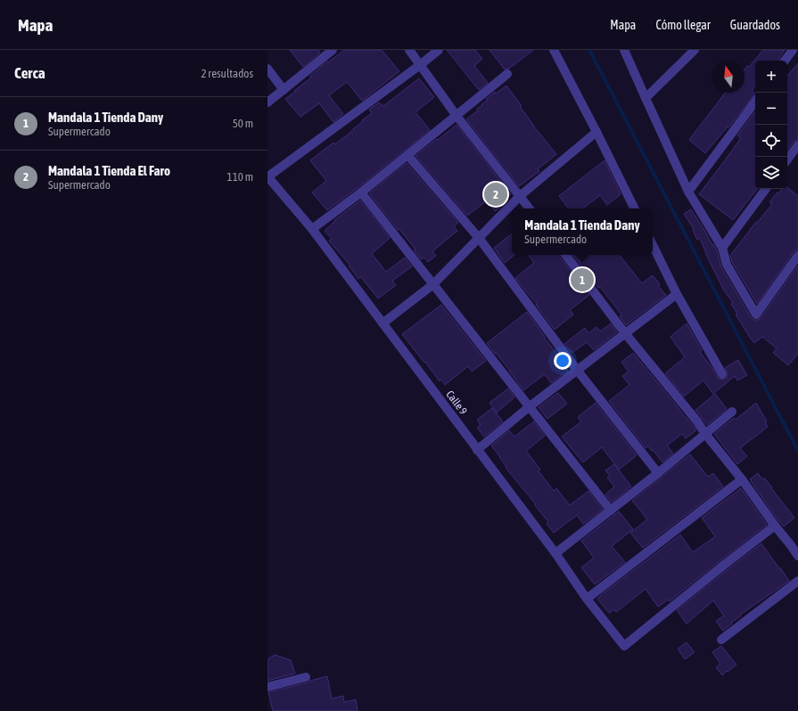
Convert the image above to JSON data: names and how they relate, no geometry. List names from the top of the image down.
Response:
{
  "streets": {
    "street": ["Calle 9"]
  },
  "north": "top",
  "page": {
    "header": "Mapa",
    "nav": ["Mapa", "Cómo llegar", "Guardados"],
    "heading": ["Cerca", "2 resultados"],
    "map_buttons": ["+", "−"],
    "list": [
      {
        "mark": "1",
        "name": "Mandala 1 Tienda Dany",
        "note": "Supermercado",
        "value": "50 m"
      },
      {
        "mark": "2",
        "name": "Mandala 1 Tienda El Faro",
        "note": "Supermercado",
        "value": "110 m"
      }
    ],
    "pins": ["2", "1"],
    "popup": ["Mandala 1 Tienda Dany", "Supermercado"]
  }
}
